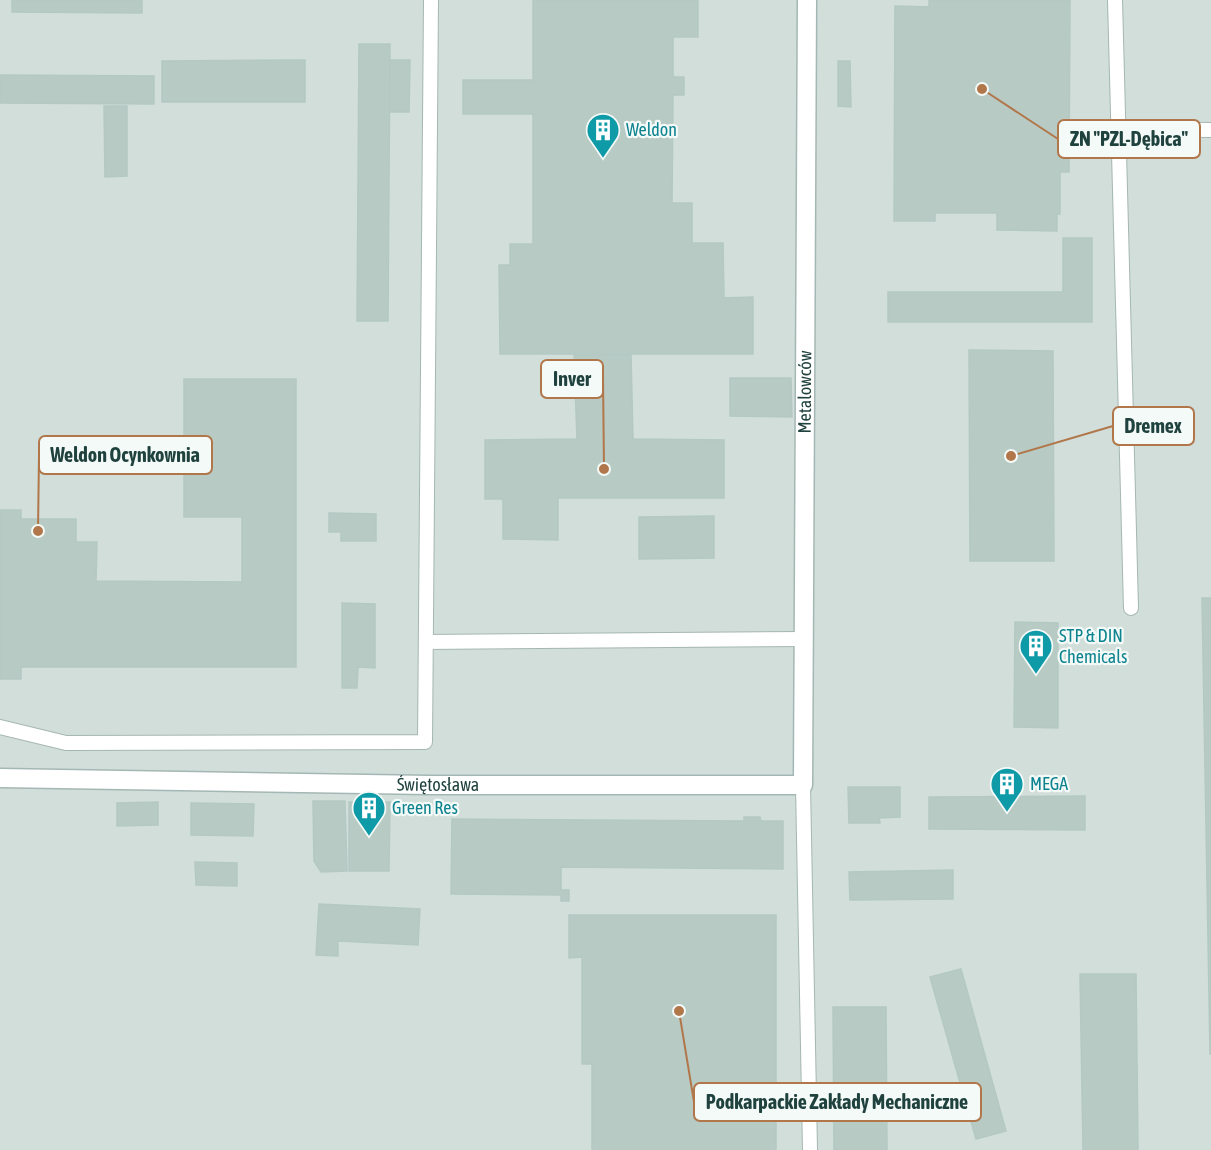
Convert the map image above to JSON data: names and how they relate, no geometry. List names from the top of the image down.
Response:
{
  "streets": {
    "street": ["Metalowców", "Świętosława"]
  },
  "crossings": [
    ["Metalowców", "Świętosława"]
  ],
  "places": {
    "other": [
      "ZN \"PZL-Dębica\"",
      "Dremex",
      "Inver",
      "Weldon Ocynkownia",
      "Podkarpackie Zakłady Mechaniczne"
    ],
    "building": [
      "Weldon",
      "STP & DIN Chemicals",
      "MEGA",
      "Green Res"
    ]
  }
}
